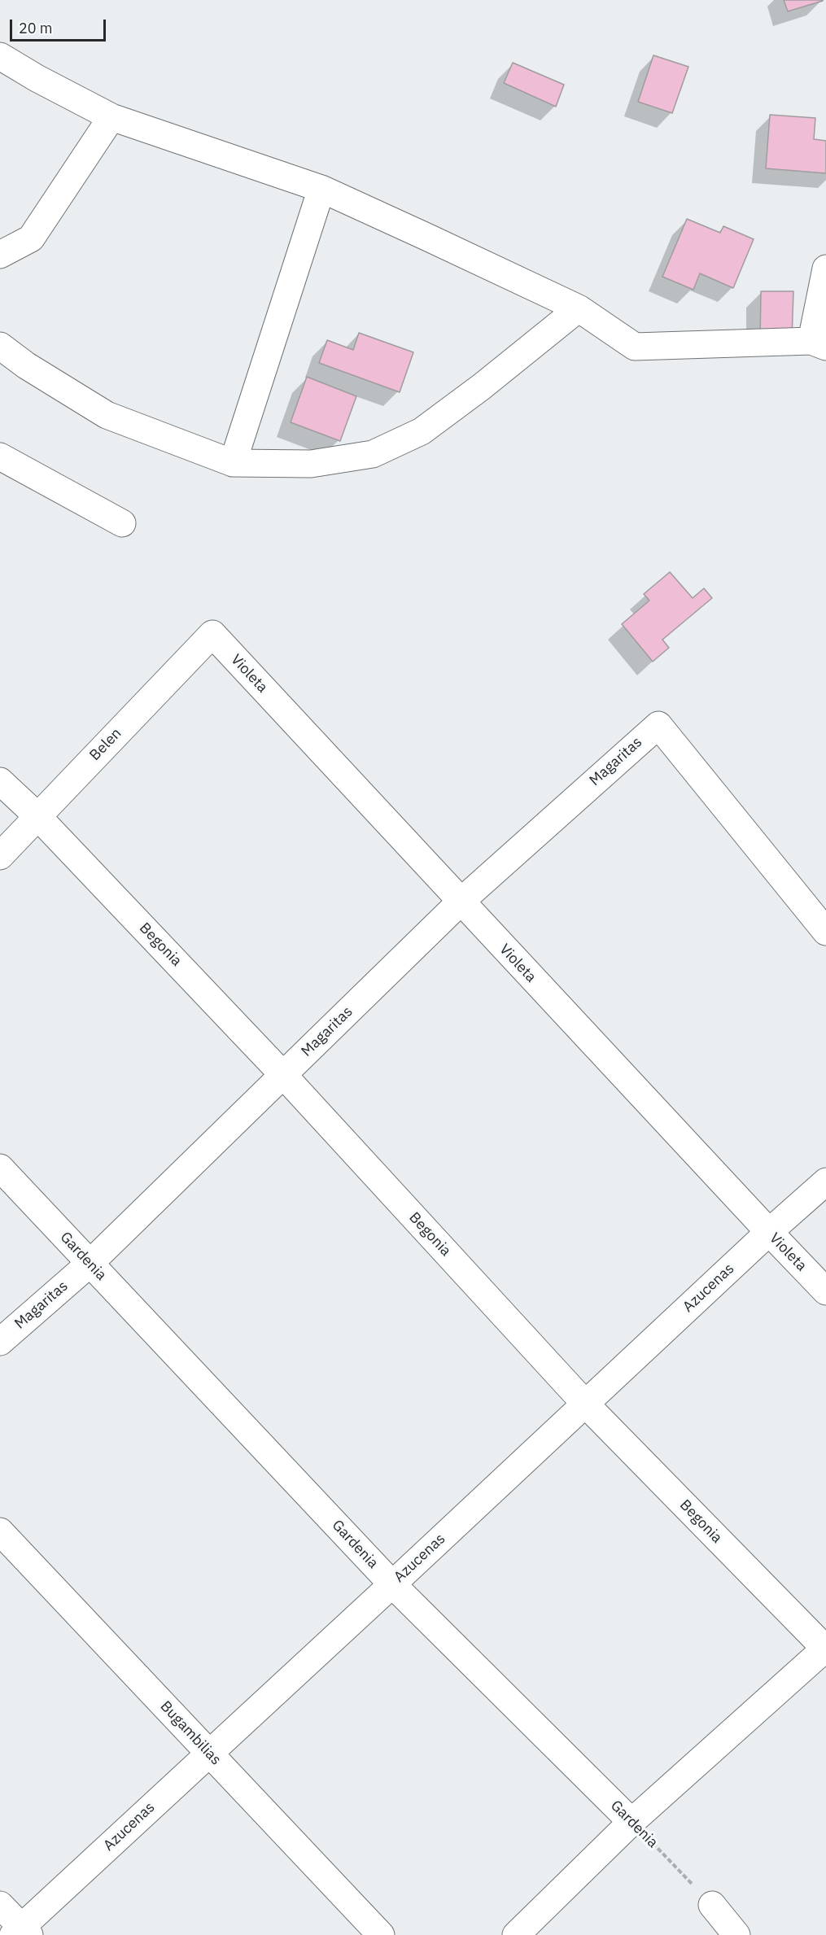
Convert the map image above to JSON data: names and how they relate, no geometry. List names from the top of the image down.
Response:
{
  "streets": {
    "street": [
      "Violeta",
      "Belen",
      "Magaritas",
      "Begonia",
      "Gardenia",
      "Azucenas",
      "Bugambilias"
    ]
  },
  "crossings": [
    ["Violeta", "Belen"],
    ["Violeta", "Magaritas"],
    ["Violeta", "Azucenas"],
    ["Belen", "Begonia"],
    ["Magaritas", "Begonia"],
    ["Magaritas", "Gardenia"],
    ["Begonia", "Azucenas"],
    ["Gardenia", "Azucenas"],
    ["Azucenas", "Bugambilias"]
  ],
  "scale_bar": "20 m"
}
